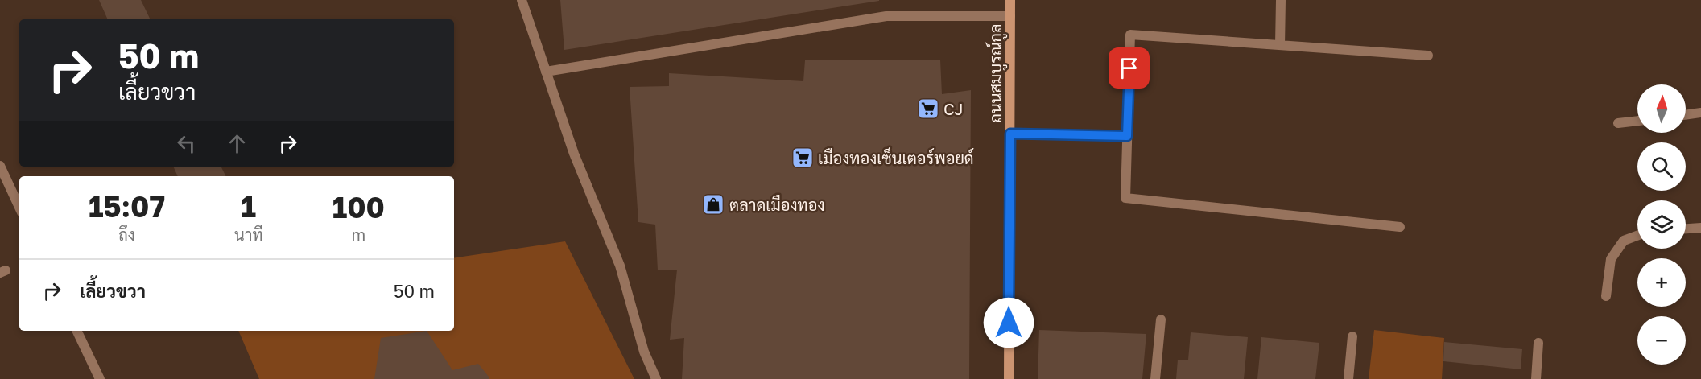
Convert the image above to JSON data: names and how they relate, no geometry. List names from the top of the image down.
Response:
{
  "streets": {
    "street": ["ถนนสมบูรณ์กูล"]
  },
  "places": {
    "supermarket": ["CJ", "เมืองทองเซ็นเตอร์พอยด์"],
    "shop": ["ตลาดเมืองทอง"]
  },
  "north": "top",
  "page": {
    "turn": ["50 m", "เลี้ยวขวา"],
    "map_buttons": ["+", "−"],
    "eta": [
      "15:07",
      "ถึง",
      "1",
      "นาที",
      "100",
      "m"
    ],
    "list": [
      {
        "name": "เลี้ยวขวา",
        "value": "50 m"
      }
    ]
  }
}
